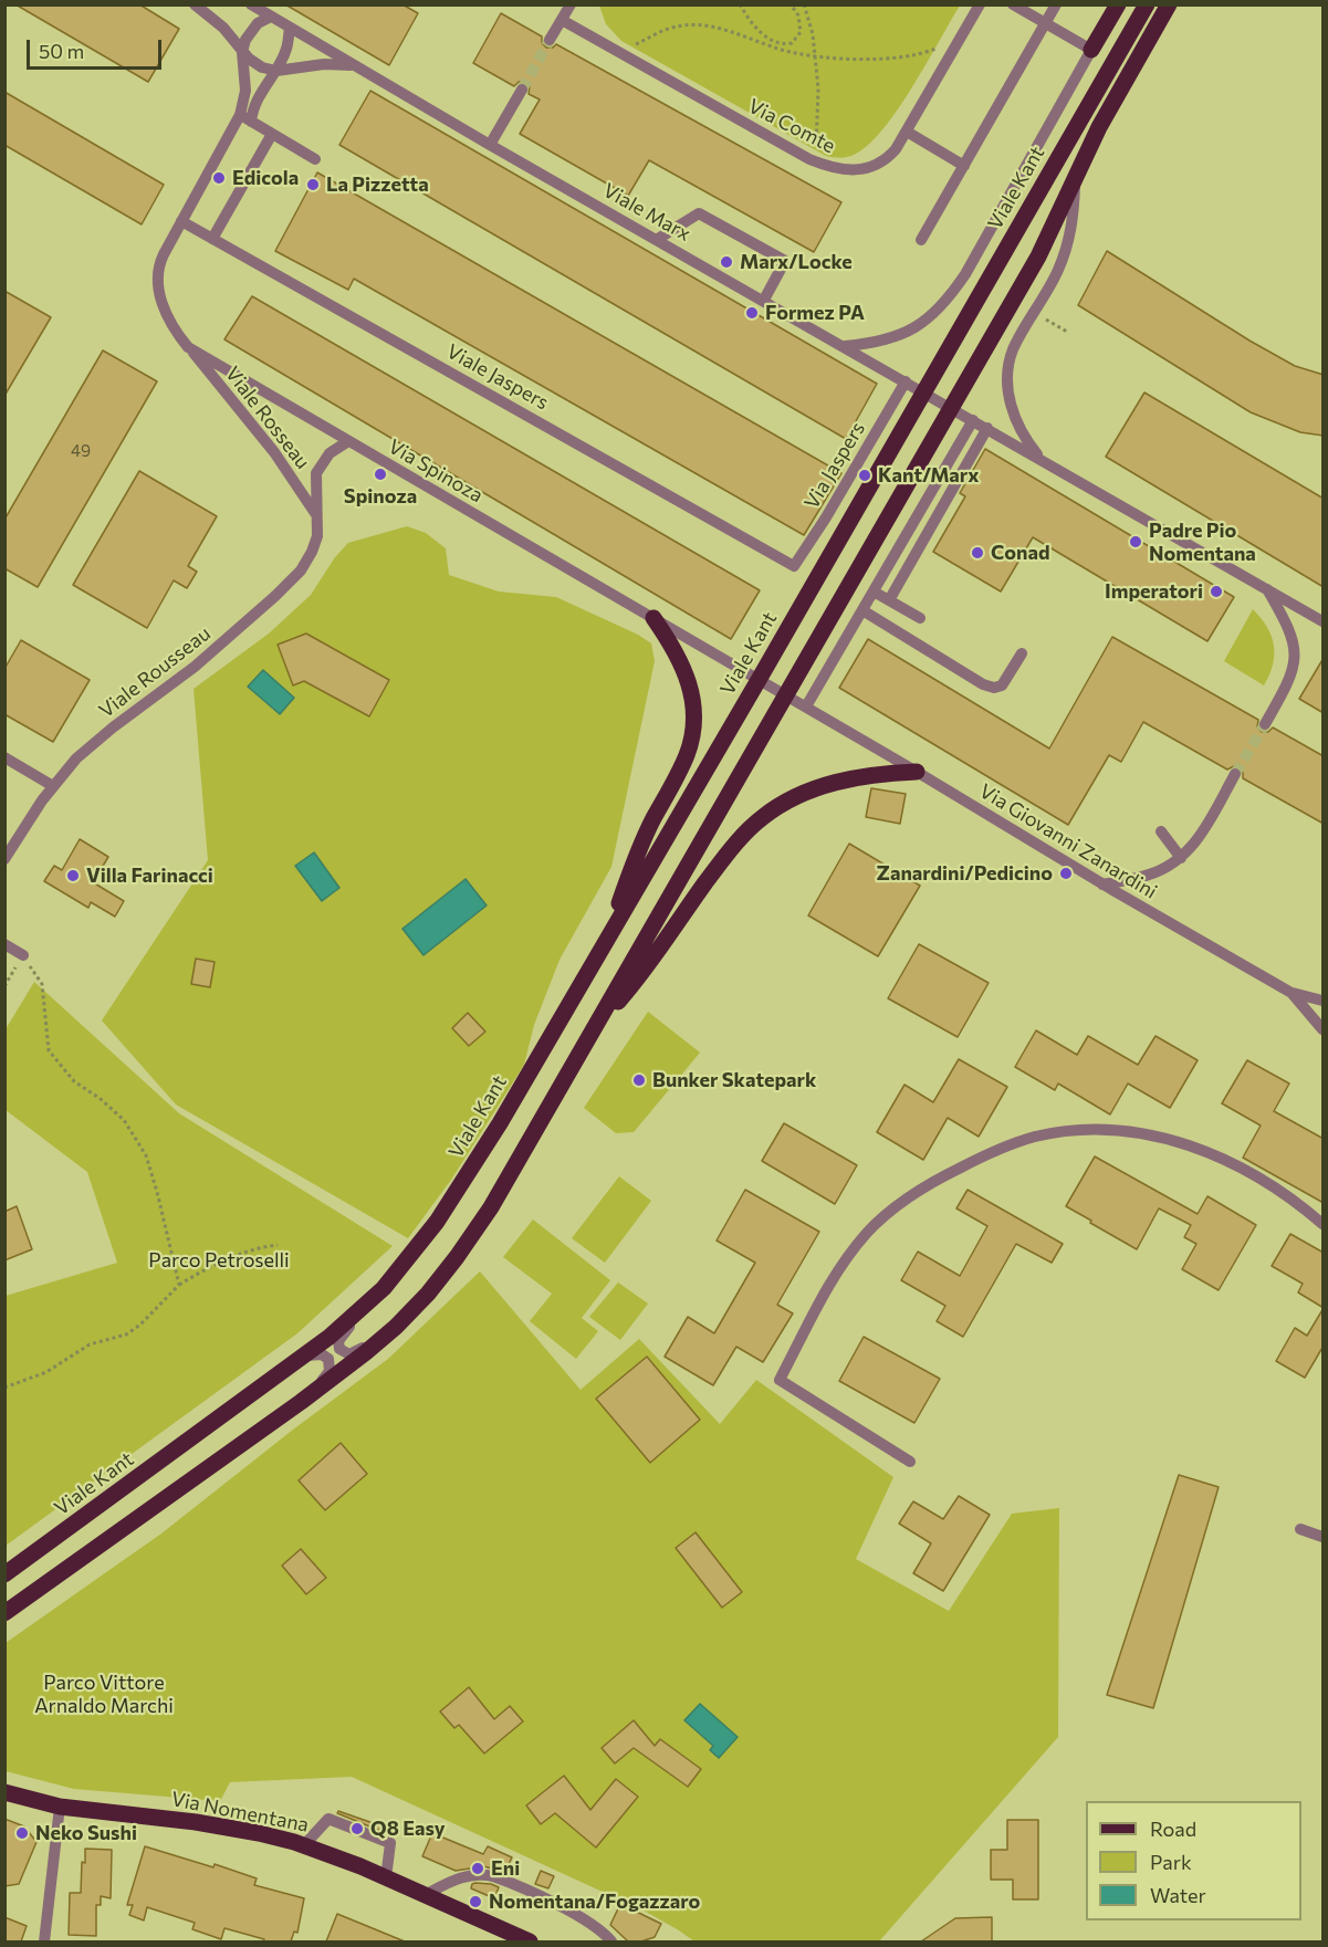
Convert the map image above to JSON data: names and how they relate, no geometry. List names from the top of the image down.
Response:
{
  "streets": {
    "main road": ["Viale Kant", "Via Nomentana"],
    "street": [
      "Via Comte",
      "Viale Marx",
      "Viale Jaspers",
      "Viale Rosseau",
      "Via Jaspers",
      "Via Spinoza",
      "Viale Rousseau",
      "Via Giovanni Zanardini"
    ]
  },
  "crossings": [
    ["Viale Kant", "Viale Marx"],
    ["Viale Kant", "Via Spinoza"],
    ["Viale Kant", "Via Giovanni Zanardini"],
    ["Viale Marx", "Via Jaspers"],
    ["Viale Jaspers", "Via Jaspers"],
    ["Viale Jaspers", "Via Spinoza"],
    ["Viale Rosseau", "Via Spinoza"],
    ["Viale Rosseau", "Viale Rousseau"],
    ["Via Spinoza", "Viale Rousseau"],
    ["Via Spinoza", "Via Giovanni Zanardini"]
  ],
  "parks": ["Parco Petroselli", "Parco Vittore Arnaldo Marchi"],
  "places": [
    "Edicola",
    "La Pizzetta",
    "Marx/Locke",
    "Formez PA",
    "Spinoza",
    "Kant/Marx",
    "Padre Pio Nomentana",
    "Conad",
    "Imperatori",
    "Zanardini/Pedicino",
    "Villa Farinacci",
    "Bunker Skatepark",
    "Q8 Easy",
    "Neko Sushi",
    "Eni",
    "Nomentana/Fogazzaro"
  ],
  "house_numbers": ["49"],
  "legend": ["Road", "Park", "Water"],
  "scale_bar": "50 m"
}
